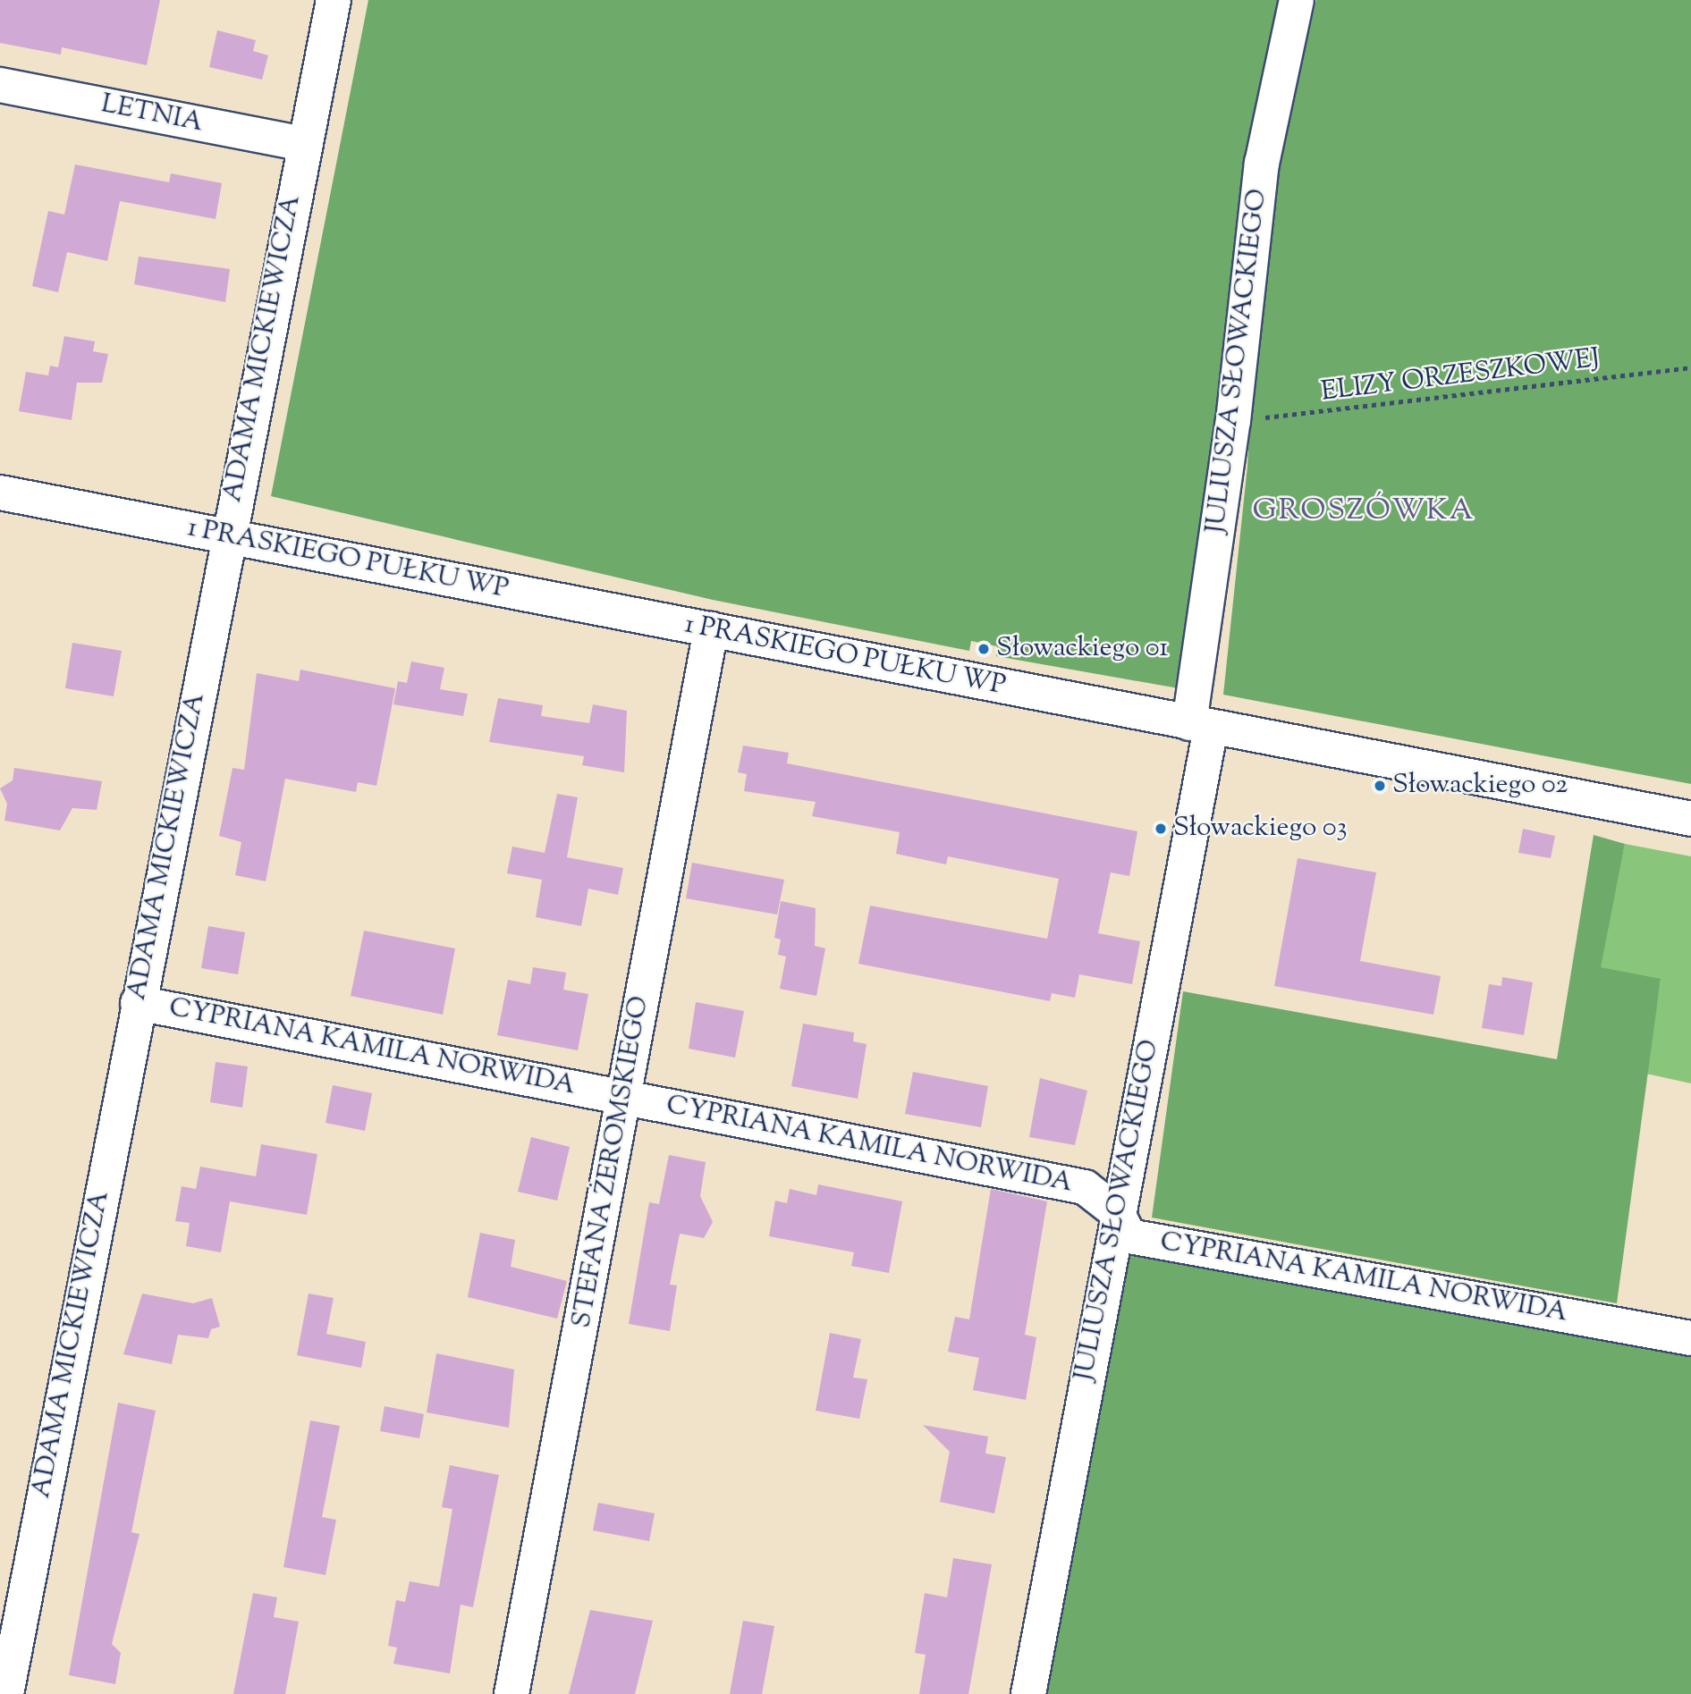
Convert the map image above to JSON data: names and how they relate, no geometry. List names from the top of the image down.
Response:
{
  "streets": {
    "street": [
      "LETNIA",
      "ADAMA MICKIEWICZA",
      "JULIUSZA SŁOWACKIEGO",
      "1 PRASKIEGO PUŁKU WP",
      "CYPRIANA KAMILA NORWIDA",
      "STEFANA ŻEROMSKIEGO"
    ],
    "path": ["ELIZY ORZESZKOWEJ"]
  },
  "crossings": [
    ["LETNIA", "ADAMA MICKIEWICZA"],
    ["ADAMA MICKIEWICZA", "1 PRASKIEGO PUŁKU WP"],
    ["ADAMA MICKIEWICZA", "CYPRIANA KAMILA NORWIDA"],
    ["JULIUSZA SŁOWACKIEGO", "ELIZY ORZESZKOWEJ"],
    ["JULIUSZA SŁOWACKIEGO", "1 PRASKIEGO PUŁKU WP"],
    ["JULIUSZA SŁOWACKIEGO", "CYPRIANA KAMILA NORWIDA"],
    ["1 PRASKIEGO PUŁKU WP", "STEFANA ŻEROMSKIEGO"],
    ["CYPRIANA KAMILA NORWIDA", "STEFANA ŻEROMSKIEGO"]
  ],
  "districts": ["GROSZÓWKA"],
  "places": ["Słowackiego 01", "Słowackiego 02", "Słowackiego 03"]
}
